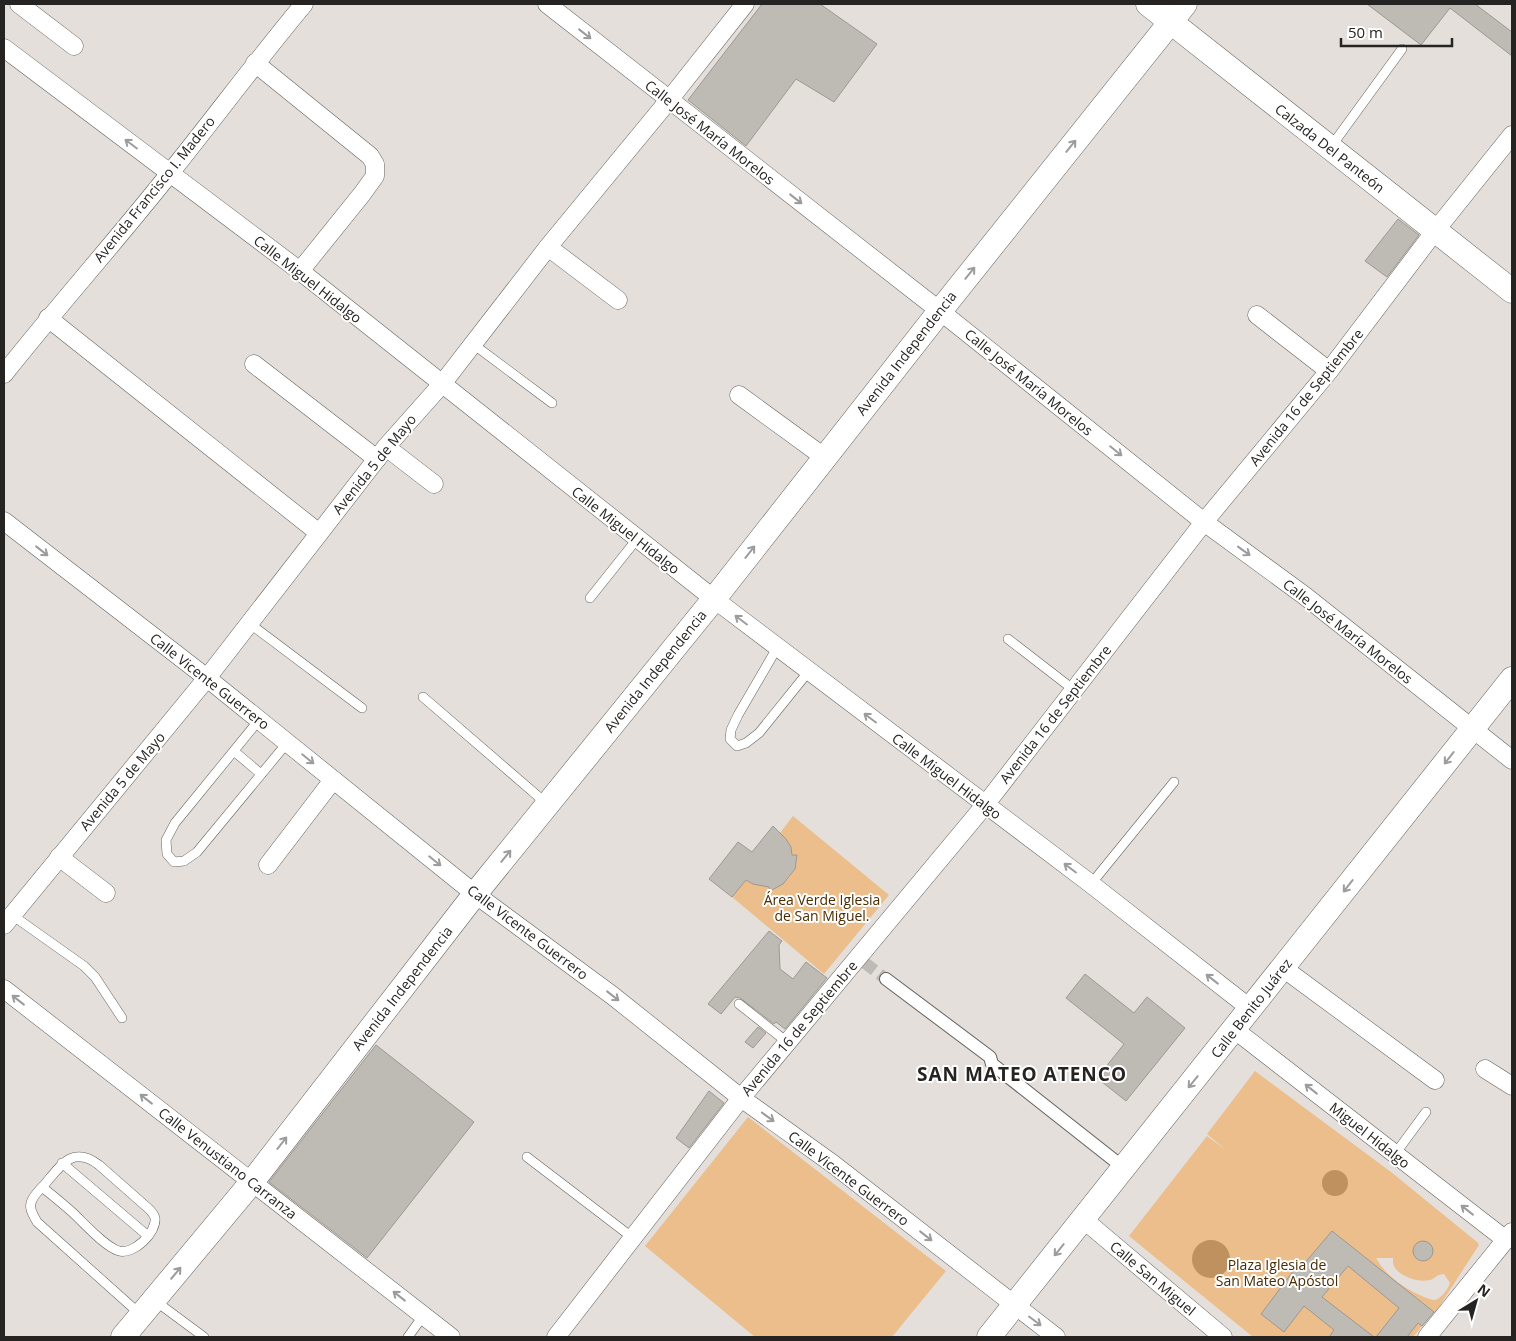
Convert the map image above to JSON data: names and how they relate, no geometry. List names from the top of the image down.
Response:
{
  "streets": {
    "main road": ["Calzada Del Panteón", "Avenida Independencia", "Calle Benito Juárez"],
    "street": [
      "Calle José María Morelos",
      "Avenida Francisco I. Madero",
      "Calle Miguel Hidalgo",
      "Avenida 16 de Septiembre",
      "Avenida 5 de Mayo",
      "Calle Vicente Guerrero",
      "Miguel Hidalgo",
      "Calle Venustiano Carranza",
      "Calle San Miguel"
    ]
  },
  "crossings": [
    ["Calle José María Morelos", "Avenida Independencia"],
    ["Calle José María Morelos", "Avenida 16 de Septiembre"],
    ["Calle José María Morelos", "Avenida 5 de Mayo"],
    ["Calle José María Morelos", "Calle Benito Juárez"],
    ["Calzada Del Panteón", "Avenida Independencia"],
    ["Calzada Del Panteón", "Avenida 16 de Septiembre"],
    ["Avenida Francisco I. Madero", "Calle Miguel Hidalgo"],
    ["Calle Miguel Hidalgo", "Avenida Independencia"],
    ["Calle Miguel Hidalgo", "Avenida 16 de Septiembre"],
    ["Calle Miguel Hidalgo", "Avenida 5 de Mayo"],
    ["Calle Miguel Hidalgo", "Calle Benito Juárez"],
    ["Avenida Independencia", "Calle Vicente Guerrero"],
    ["Avenida Independencia", "Calle Venustiano Carranza"],
    ["Avenida 16 de Septiembre", "Calle Vicente Guerrero"],
    ["Avenida 5 de Mayo", "Calle Vicente Guerrero"],
    ["Calle Vicente Guerrero", "Calle Benito Juárez"],
    ["Calle Benito Juárez", "Miguel Hidalgo"],
    ["Calle Benito Juárez", "Calle San Miguel"]
  ],
  "one_way": [
    "Calle José María Morelos",
    "Calle Miguel Hidalgo",
    "Avenida Independencia",
    "Calle Vicente Guerrero",
    "Calle Benito Juárez",
    "Calle Venustiano Carranza"
  ],
  "districts": ["SAN MATEO ATENCO"],
  "parks": ["Área Verde Iglesia de San Miguel.", "Plaza Iglesia de San Mateo Apóstol"],
  "scale_bar": "50 m",
  "north": "top right"
}
